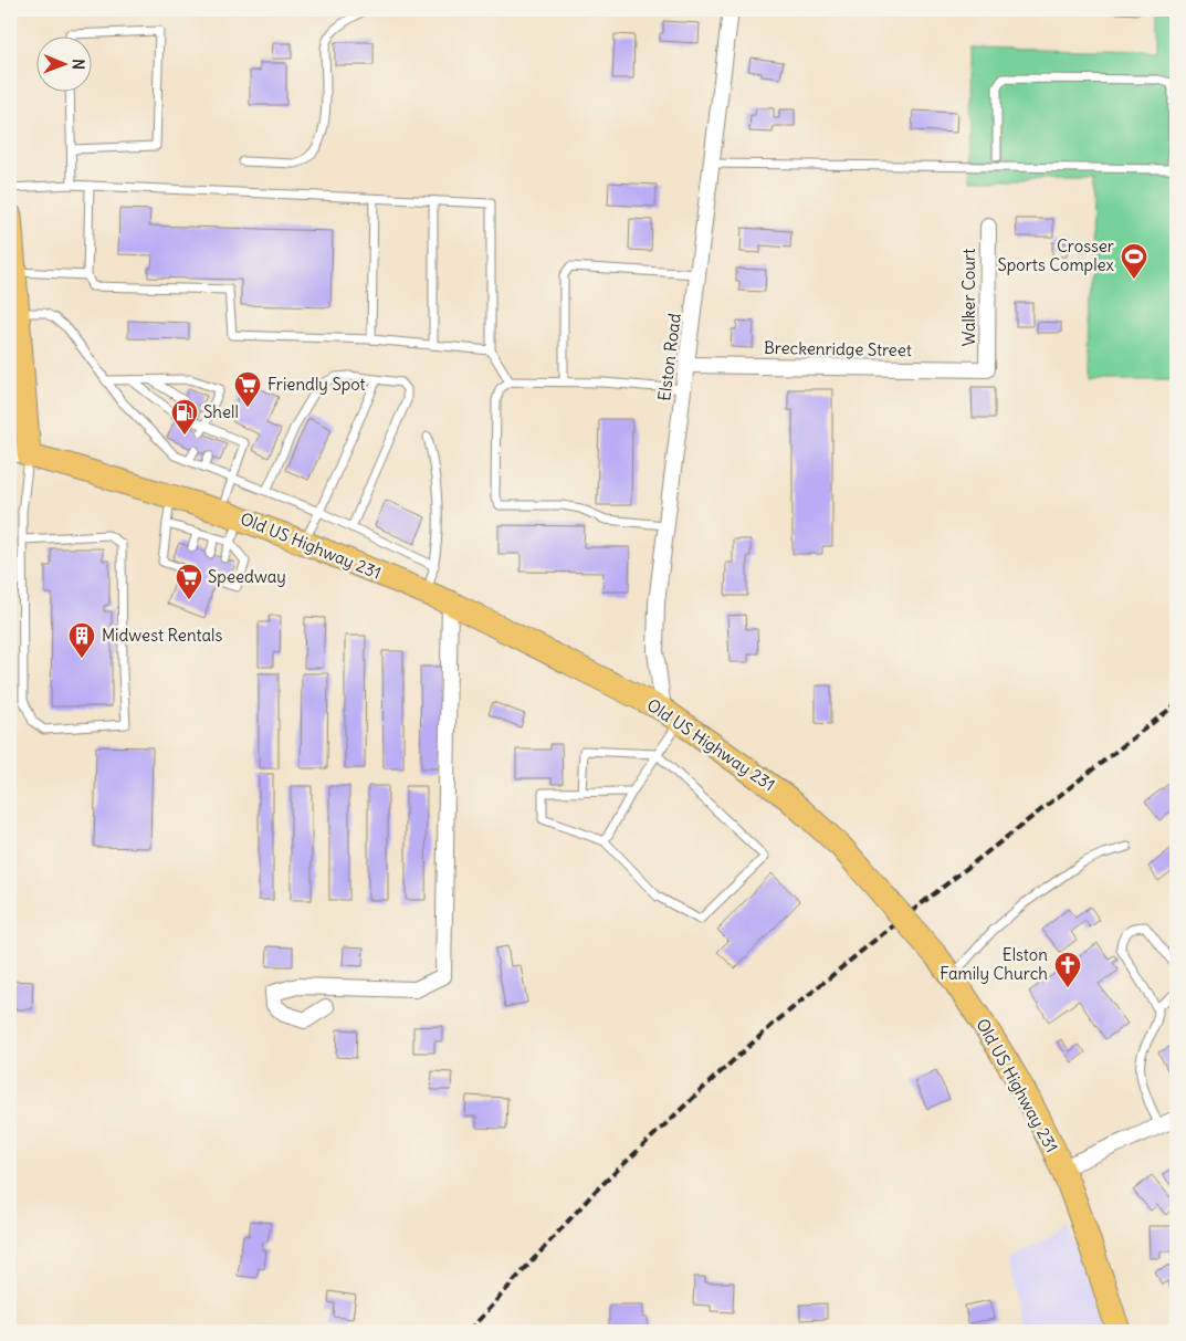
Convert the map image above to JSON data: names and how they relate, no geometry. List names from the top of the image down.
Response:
{
  "streets": {
    "main road": ["Old US Highway 231"],
    "street": ["Walker Court", "Breckenridge Street", "Elston Road"]
  },
  "crossings": [
    ["Walker Court", "Breckenridge Street"],
    ["Breckenridge Street", "Elston Road"],
    ["Elston Road", "Old US Highway 231"]
  ],
  "places": {
    "sports": ["Crosser Sports Complex"],
    "supermarket": ["Friendly Spot", "Speedway"],
    "fuel station": ["Shell"],
    "building": ["Midwest Rentals"],
    "church": ["Elston Family Church"]
  },
  "north": "right"
}
